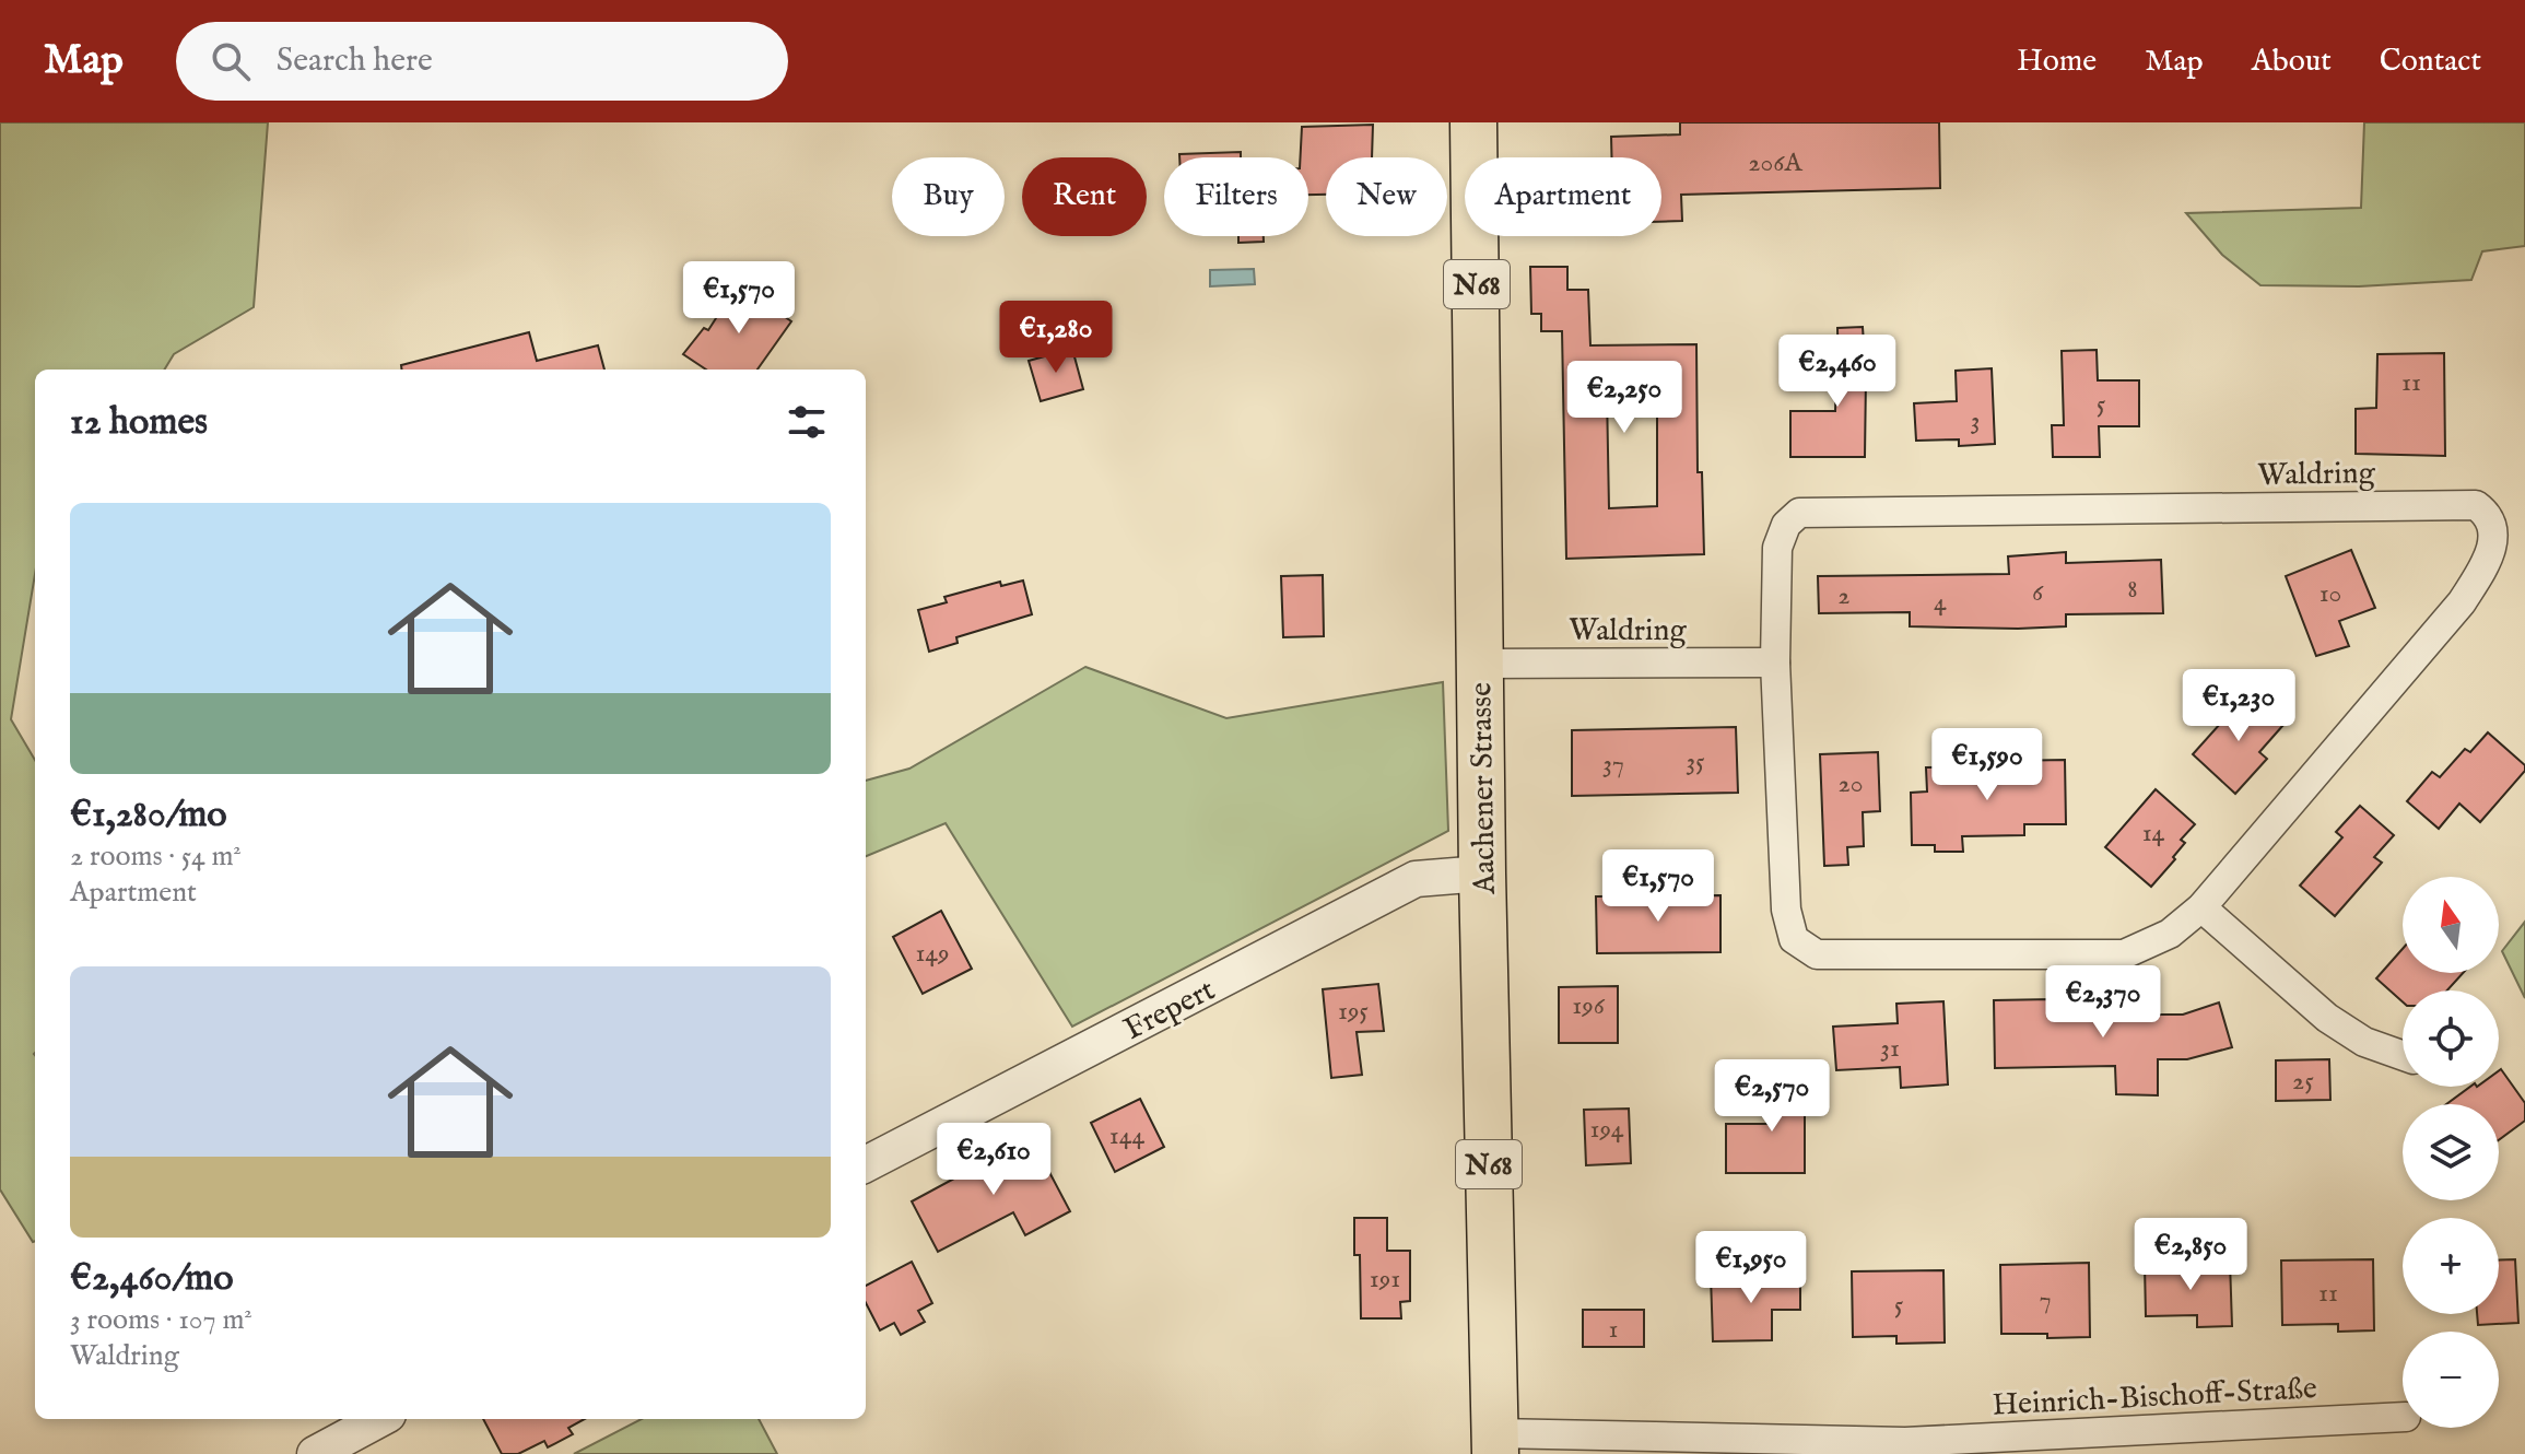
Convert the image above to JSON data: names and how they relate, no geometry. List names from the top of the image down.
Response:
{
  "streets": {
    "main road": ["N68", "Aachener Strasse"],
    "street": ["Waldring", "Frepert", "Heinrich-Bischoff-Straße"]
  },
  "crossings": [
    ["Waldring", "Aachener Strasse"],
    ["Aachener Strasse", "Frepert"],
    ["Aachener Strasse", "Heinrich-Bischoff-Straße"]
  ],
  "house_numbers": [
    "206A",
    "11",
    "5",
    "3",
    "8",
    "6",
    "10",
    "2",
    "4",
    "35",
    "37",
    "20",
    "14",
    "149",
    "196",
    "195",
    "31",
    "25",
    "194",
    "144",
    "191",
    "11",
    "7",
    "5",
    "1"
  ],
  "north": "top",
  "page": {
    "header": "Map",
    "search": "Search here",
    "nav": [
      "Home",
      "Map",
      "About",
      "Contact"
    ],
    "chip": [
      "Buy",
      "Rent",
      "Filters",
      "New",
      "Apartment"
    ],
    "price": [
      "€1,570",
      "€1,280",
      "€2,460",
      "€2,250",
      "€1,230",
      "€1,590",
      "€1,570",
      "€2,370",
      "€2,570",
      "€2,610",
      "€2,850",
      "€1,950"
    ],
    "heading": "12 homes",
    "list": [
      {
        "name": "€1,280/mo",
        "note": "2 rooms · 54 m² · Apartment"
      },
      {
        "name": "€2,460/mo",
        "note": "3 rooms · 107 m² · Waldring"
      }
    ],
    "map_buttons": ["+", "−"]
  }
}
